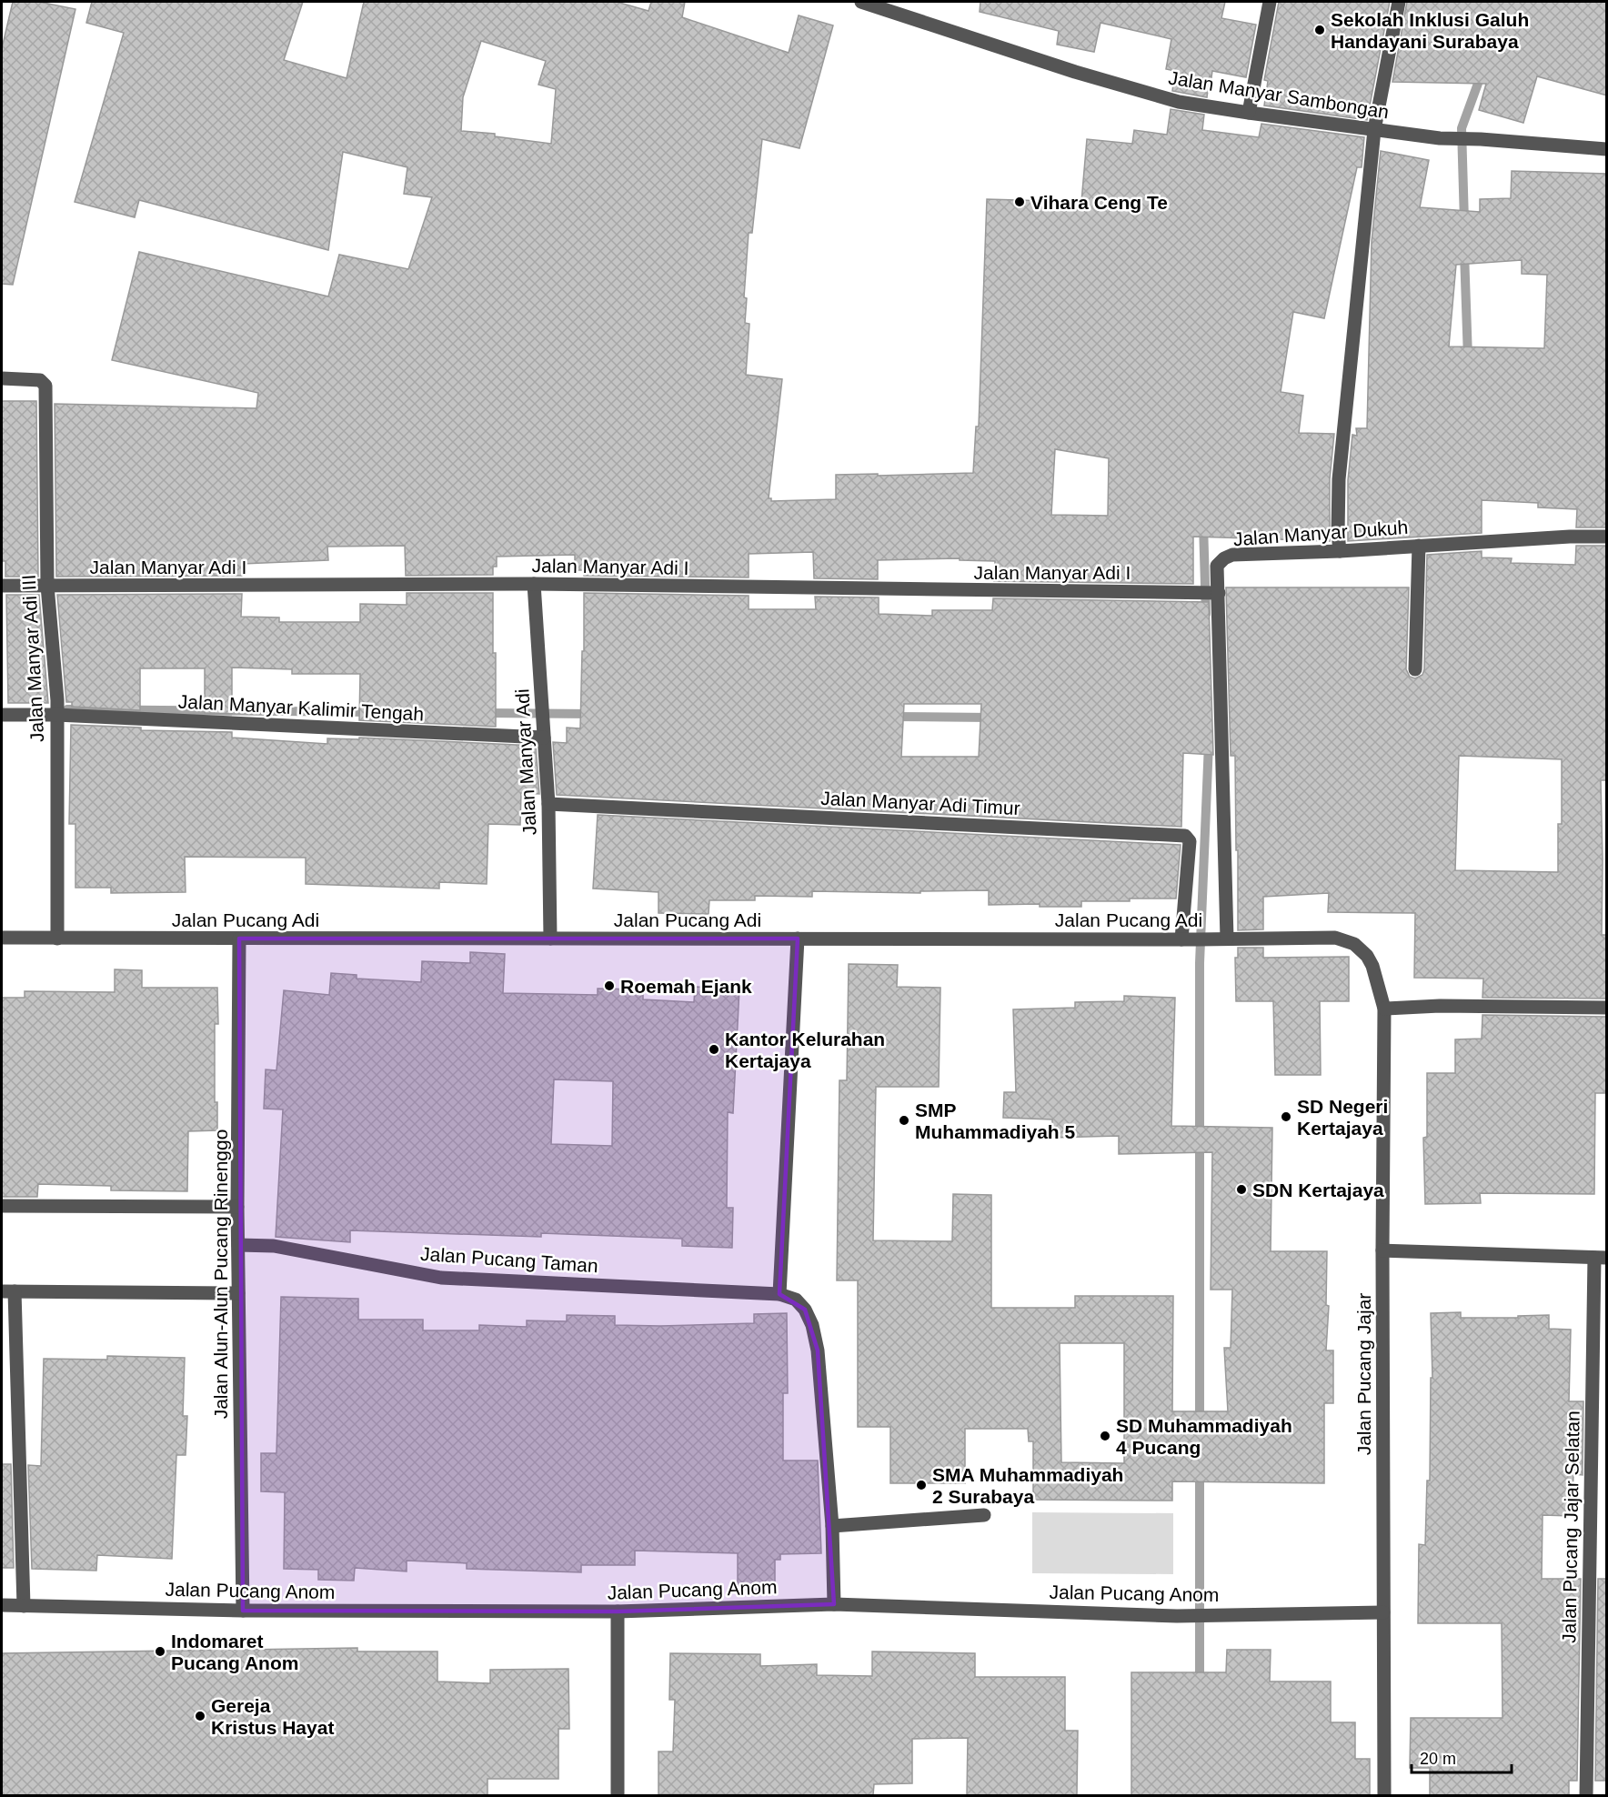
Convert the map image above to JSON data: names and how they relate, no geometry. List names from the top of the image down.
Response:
{
  "streets": {
    "street": [
      "Jalan Manyar Sambongan",
      "Jalan Manyar Dukuh",
      "Jalan Manyar Adi I",
      "Jalan Manyar Adi III",
      "Jalan Manyar Kalimir Tengah",
      "Jalan Manyar Adi",
      "Jalan Manyar Adi Timur",
      "Jalan Pucang Adi",
      "Jalan Pucang Taman",
      "Jalan Alun-Alun Pucang Rinenggo",
      "Jalan Pucang Jajar",
      "Jalan Pucang Jajar Selatan",
      "Jalan Pucang Anom"
    ]
  },
  "crossings": [
    ["Jalan Manyar Dukuh", "Jalan Manyar Adi I"],
    ["Jalan Manyar Dukuh", "Jalan Pucang Adi"],
    ["Jalan Manyar Adi I", "Jalan Manyar Adi III"],
    ["Jalan Manyar Adi I", "Jalan Manyar Adi"],
    ["Jalan Manyar Adi III", "Jalan Manyar Kalimir Tengah"],
    ["Jalan Manyar Adi III", "Jalan Pucang Adi"],
    ["Jalan Manyar Kalimir Tengah", "Jalan Manyar Adi"],
    ["Jalan Manyar Adi", "Jalan Manyar Adi Timur"],
    ["Jalan Manyar Adi", "Jalan Pucang Adi"],
    ["Jalan Manyar Adi Timur", "Jalan Pucang Adi"],
    ["Jalan Pucang Adi", "Jalan Alun-Alun Pucang Rinenggo"],
    ["Jalan Pucang Adi", "Jalan Pucang Jajar"],
    ["Jalan Pucang Taman", "Jalan Alun-Alun Pucang Rinenggo"],
    ["Jalan Pucang Taman", "Jalan Pucang Anom"],
    ["Jalan Alun-Alun Pucang Rinenggo", "Jalan Pucang Anom"],
    ["Jalan Pucang Jajar", "Jalan Pucang Anom"]
  ],
  "places": [
    "Sekolah Inklusi Galuh Handayani Surabaya",
    "Vihara Ceng Te",
    "Roemah Ejank",
    "Kantor Kelurahan Kertajaya",
    "SD Negeri Kertajaya",
    "SMP Muhammadiyah 5",
    "SDN Kertajaya",
    "SD Muhammadiyah 4 Pucang",
    "SMA Muhammadiyah 2 Surabaya",
    "Indomaret Pucang Anom",
    "Gereja Kristus Hayat"
  ],
  "scale_bar": "20 m"
}
